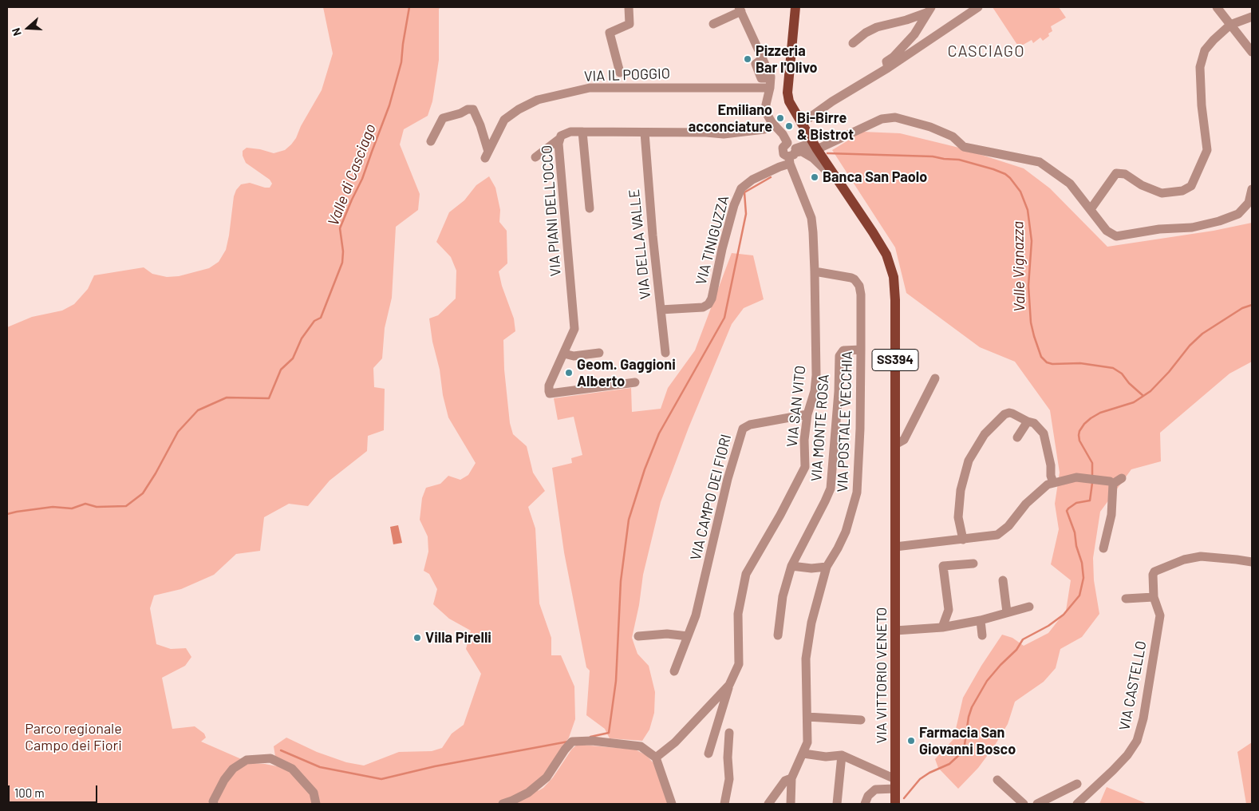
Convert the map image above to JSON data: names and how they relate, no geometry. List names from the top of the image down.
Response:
{
  "streets": {
    "main road": ["SS394", "VIA VITTORIO VENETO"],
    "street": [
      "VIA IL POGGIO",
      "VIA PIANI DELL'OCCO",
      "VIA TINIGUZZA",
      "VIA DELLA VALLE",
      "VIA SAN VITO",
      "VIA POSTALE VECCHIA",
      "VIA MONTE ROSA",
      "VIA CAMPO DEI FIORI",
      "VIA CASTELLO"
    ]
  },
  "crossings": [
    ["VIA PIANI DELL'OCCO", "VIA DELLA VALLE"],
    ["VIA TINIGUZZA", "VIA DELLA VALLE"],
    ["SS394", "VIA VITTORIO VENETO"],
    ["VIA SAN VITO", "VIA POSTALE VECCHIA"],
    ["VIA SAN VITO", "VIA CAMPO DEI FIORI"],
    ["VIA POSTALE VECCHIA", "VIA MONTE ROSA"]
  ],
  "districts": ["CASCIAGO"],
  "water": ["Valle di Casciago", "Valle Vignazza"],
  "parks": ["Parco regionale Campo dei Fiori"],
  "places": [
    "Pizzeria Bar l'Olivo",
    "Emiliano acconciature",
    "Bi-Birre & Bistrot",
    "Banca San Paolo",
    "Geom. Gaggioni Alberto",
    "Villa Pirelli",
    "Farmacia San Giovanni Bosco"
  ],
  "scale_bar": "100 m",
  "north": "left"
}
